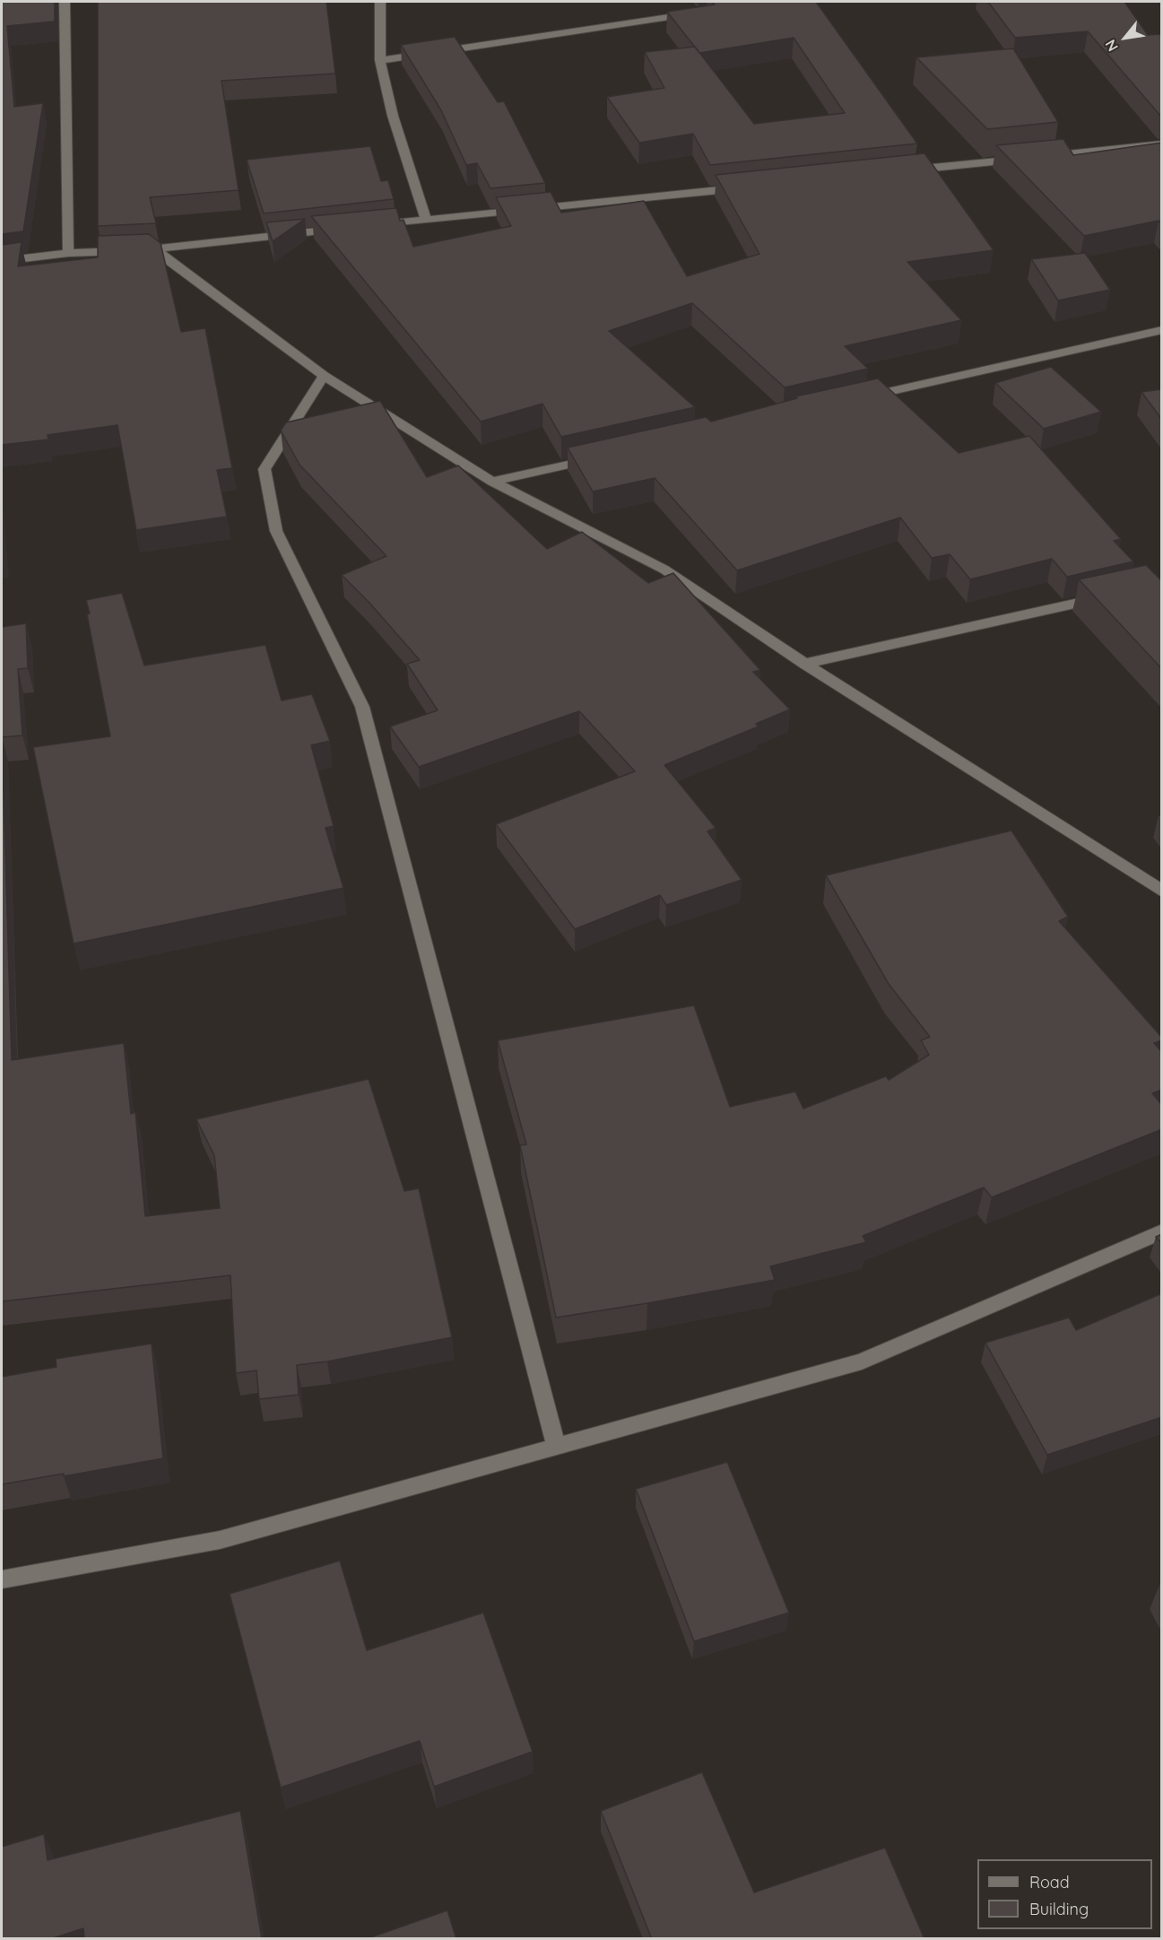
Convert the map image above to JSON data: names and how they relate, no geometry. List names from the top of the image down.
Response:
{
  "legend": ["Road", "Building"],
  "north": "bottom left"
}
